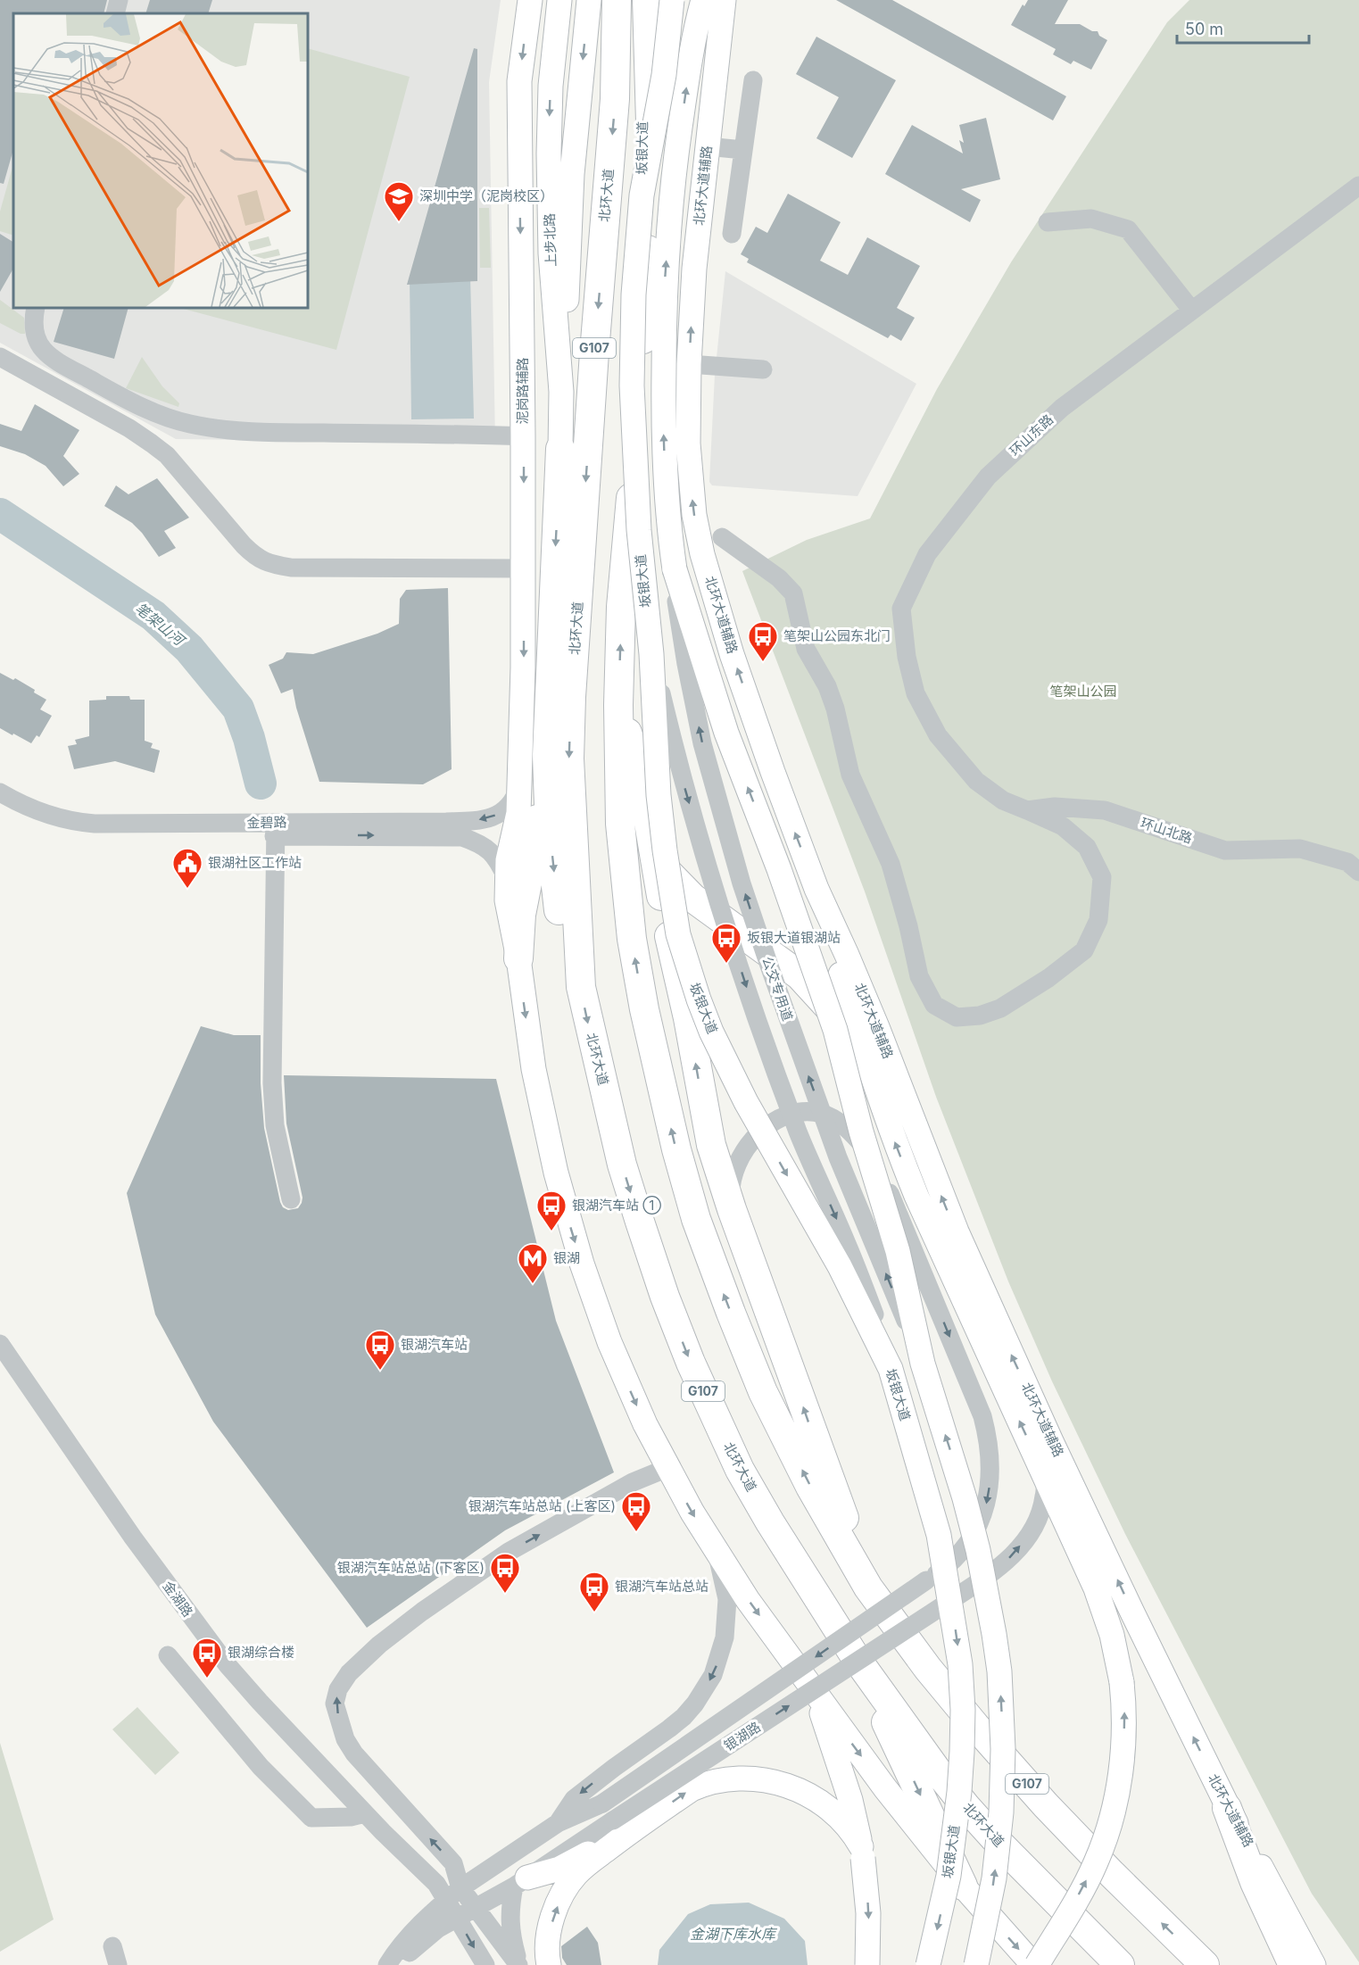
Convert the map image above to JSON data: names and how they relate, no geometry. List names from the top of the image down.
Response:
{
  "streets": {
    "highway": ["北环大道", "G107"],
    "main road": [
      "坂银大道",
      "北环大道辅路",
      "上步北路",
      "泥岗路辅路"
    ],
    "street": [
      "环山东路",
      "金碧路",
      "环山北路",
      "公交专用道",
      "金湖路",
      "银湖路"
    ]
  },
  "crossings": [
    ["坂银大道", "G107"],
    ["坂银大道", "公交专用道"],
    ["北环大道", "G107"],
    ["泥岗路辅路", "金碧路"],
    ["环山东路", "环山北路"]
  ],
  "one_way": ["银湖路"],
  "water": ["笔架山河", "金湖下库水库"],
  "parks": ["笔架山公园"],
  "places": {
    "school or university": ["深圳中学（泥岗校区）"],
    "bus stop": [
      "笔架山公园东北门",
      "坂银大道银湖站",
      "银湖汽车站 ①",
      "银湖汽车站",
      "银湖汽车站总站 (上客区)",
      "银湖汽车站总站 (下客区)",
      "银湖汽车站总站",
      "银湖综合楼"
    ],
    "public building": ["银湖社区工作站"],
    "metro station": ["银湖"]
  },
  "scale_bar": "50 m"
}
